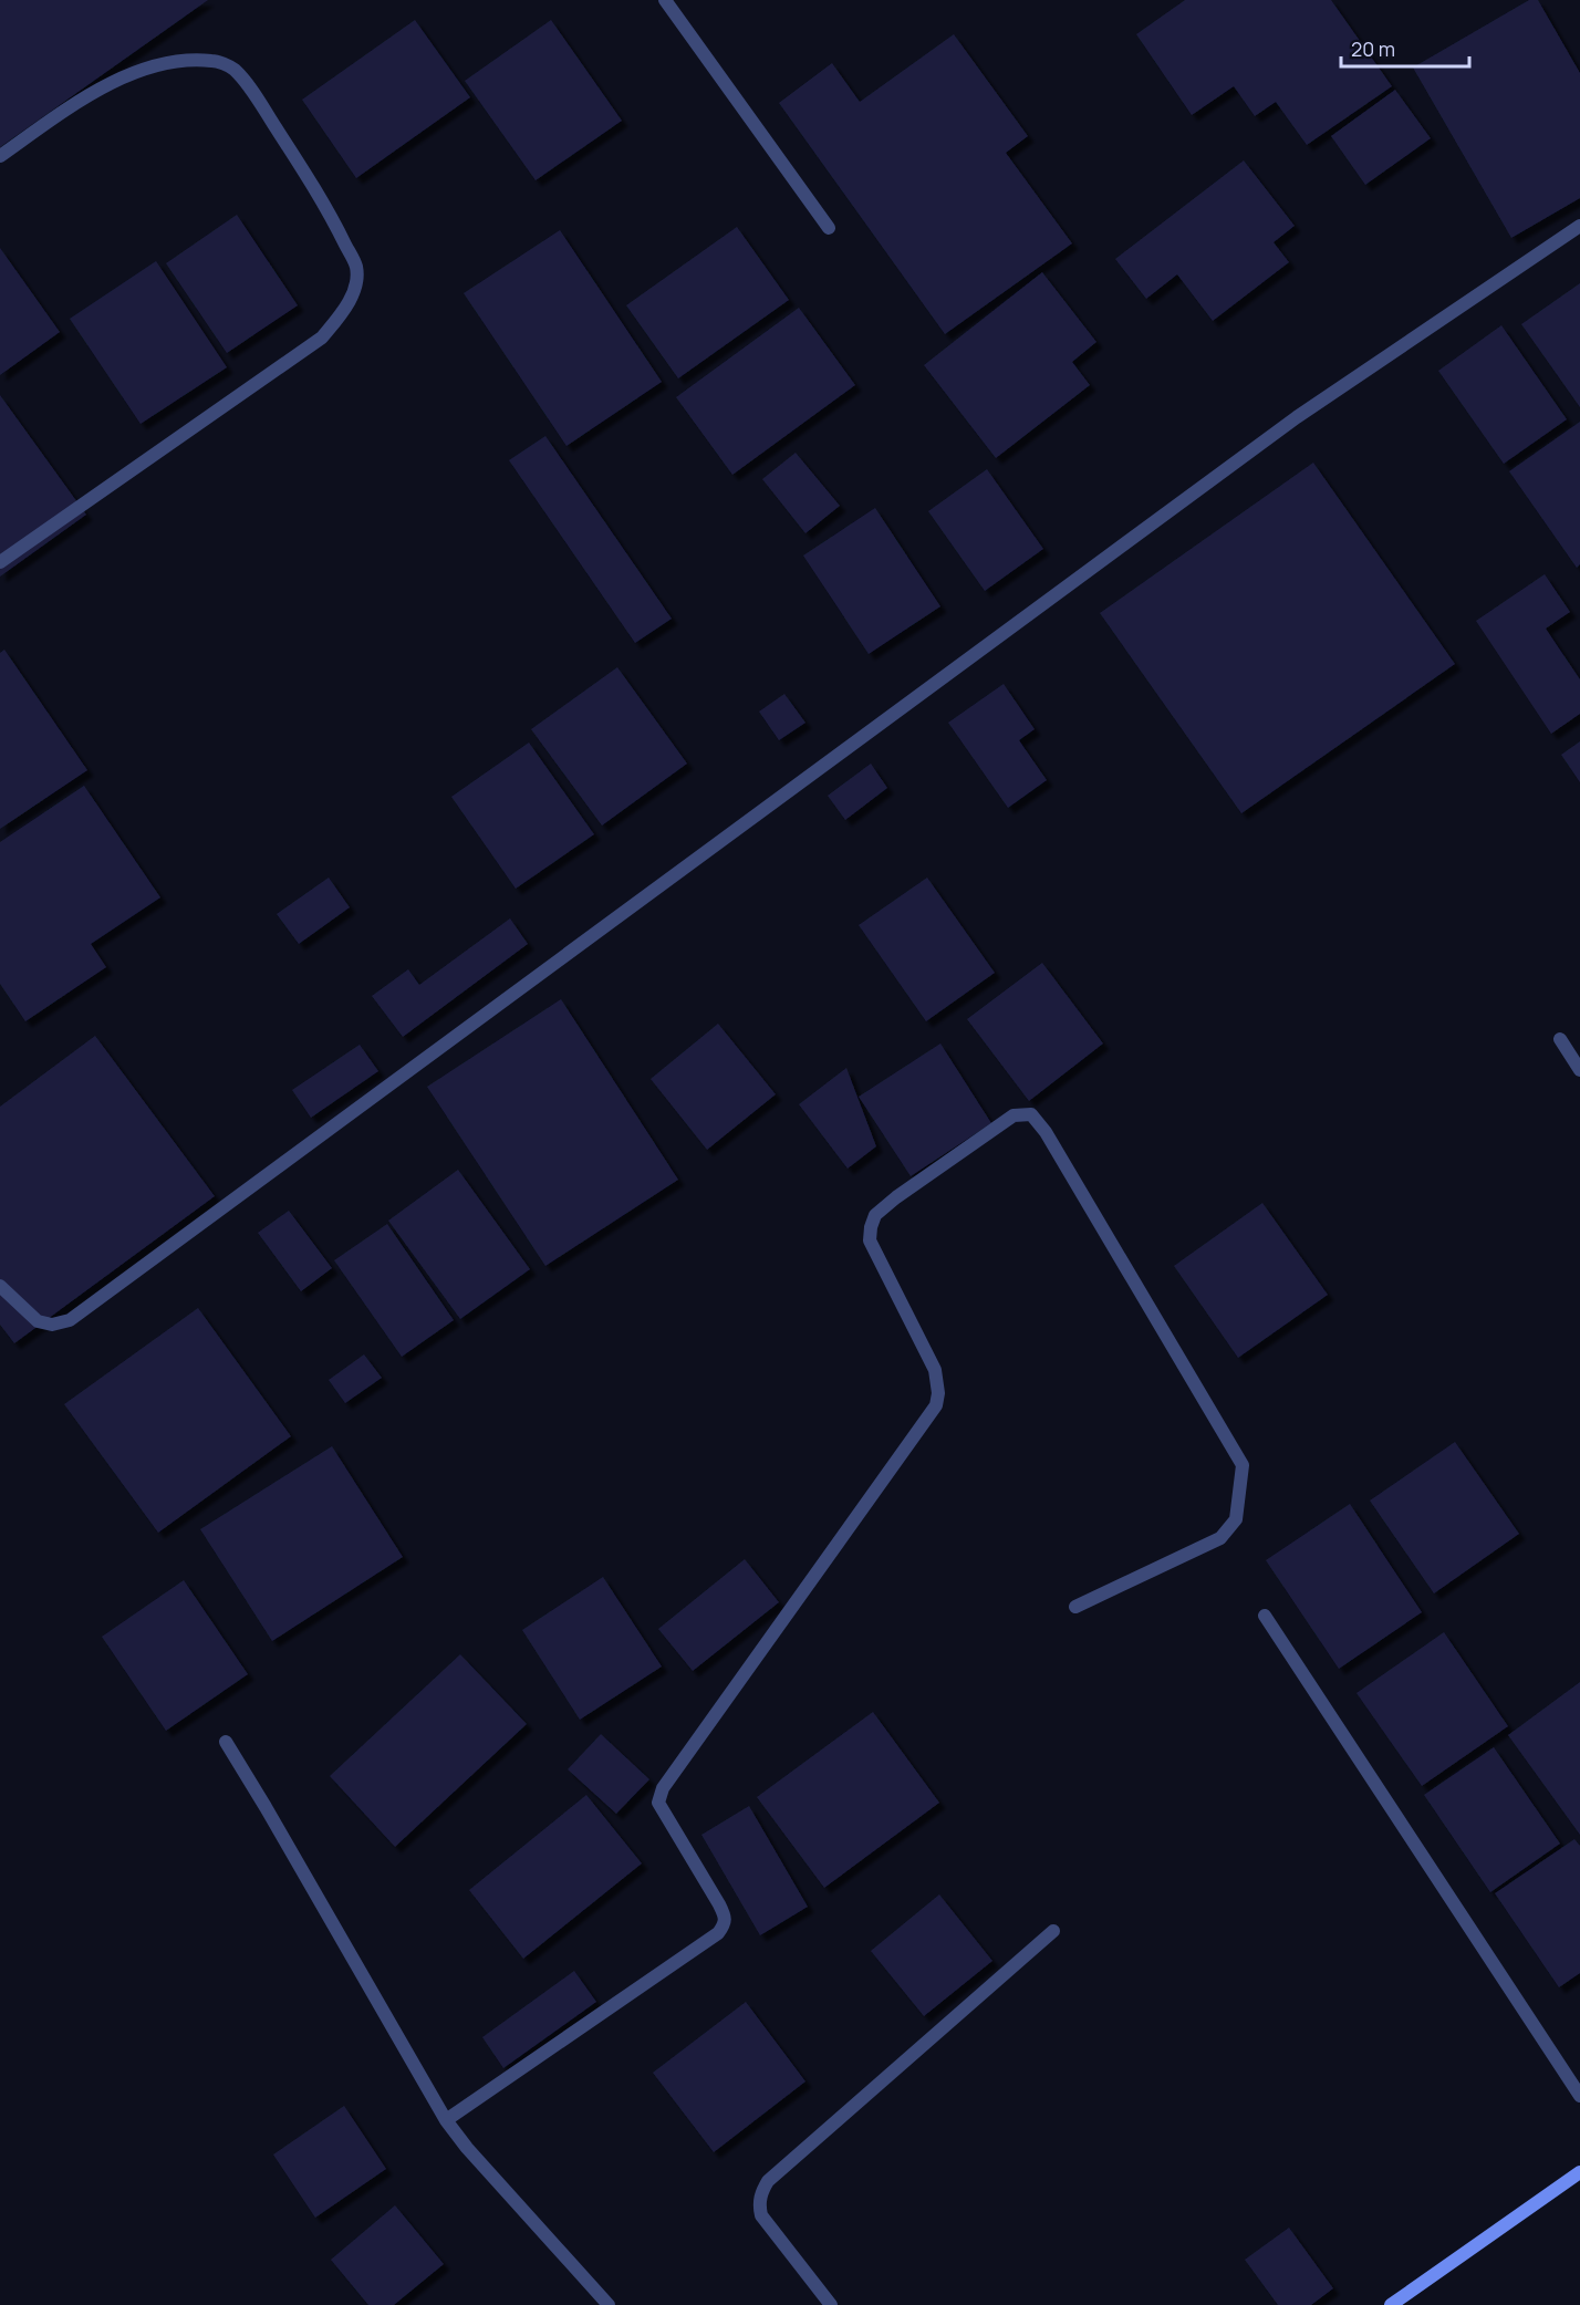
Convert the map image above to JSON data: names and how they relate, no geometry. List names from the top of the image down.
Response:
{
  "scale_bar": "20 m"
}
